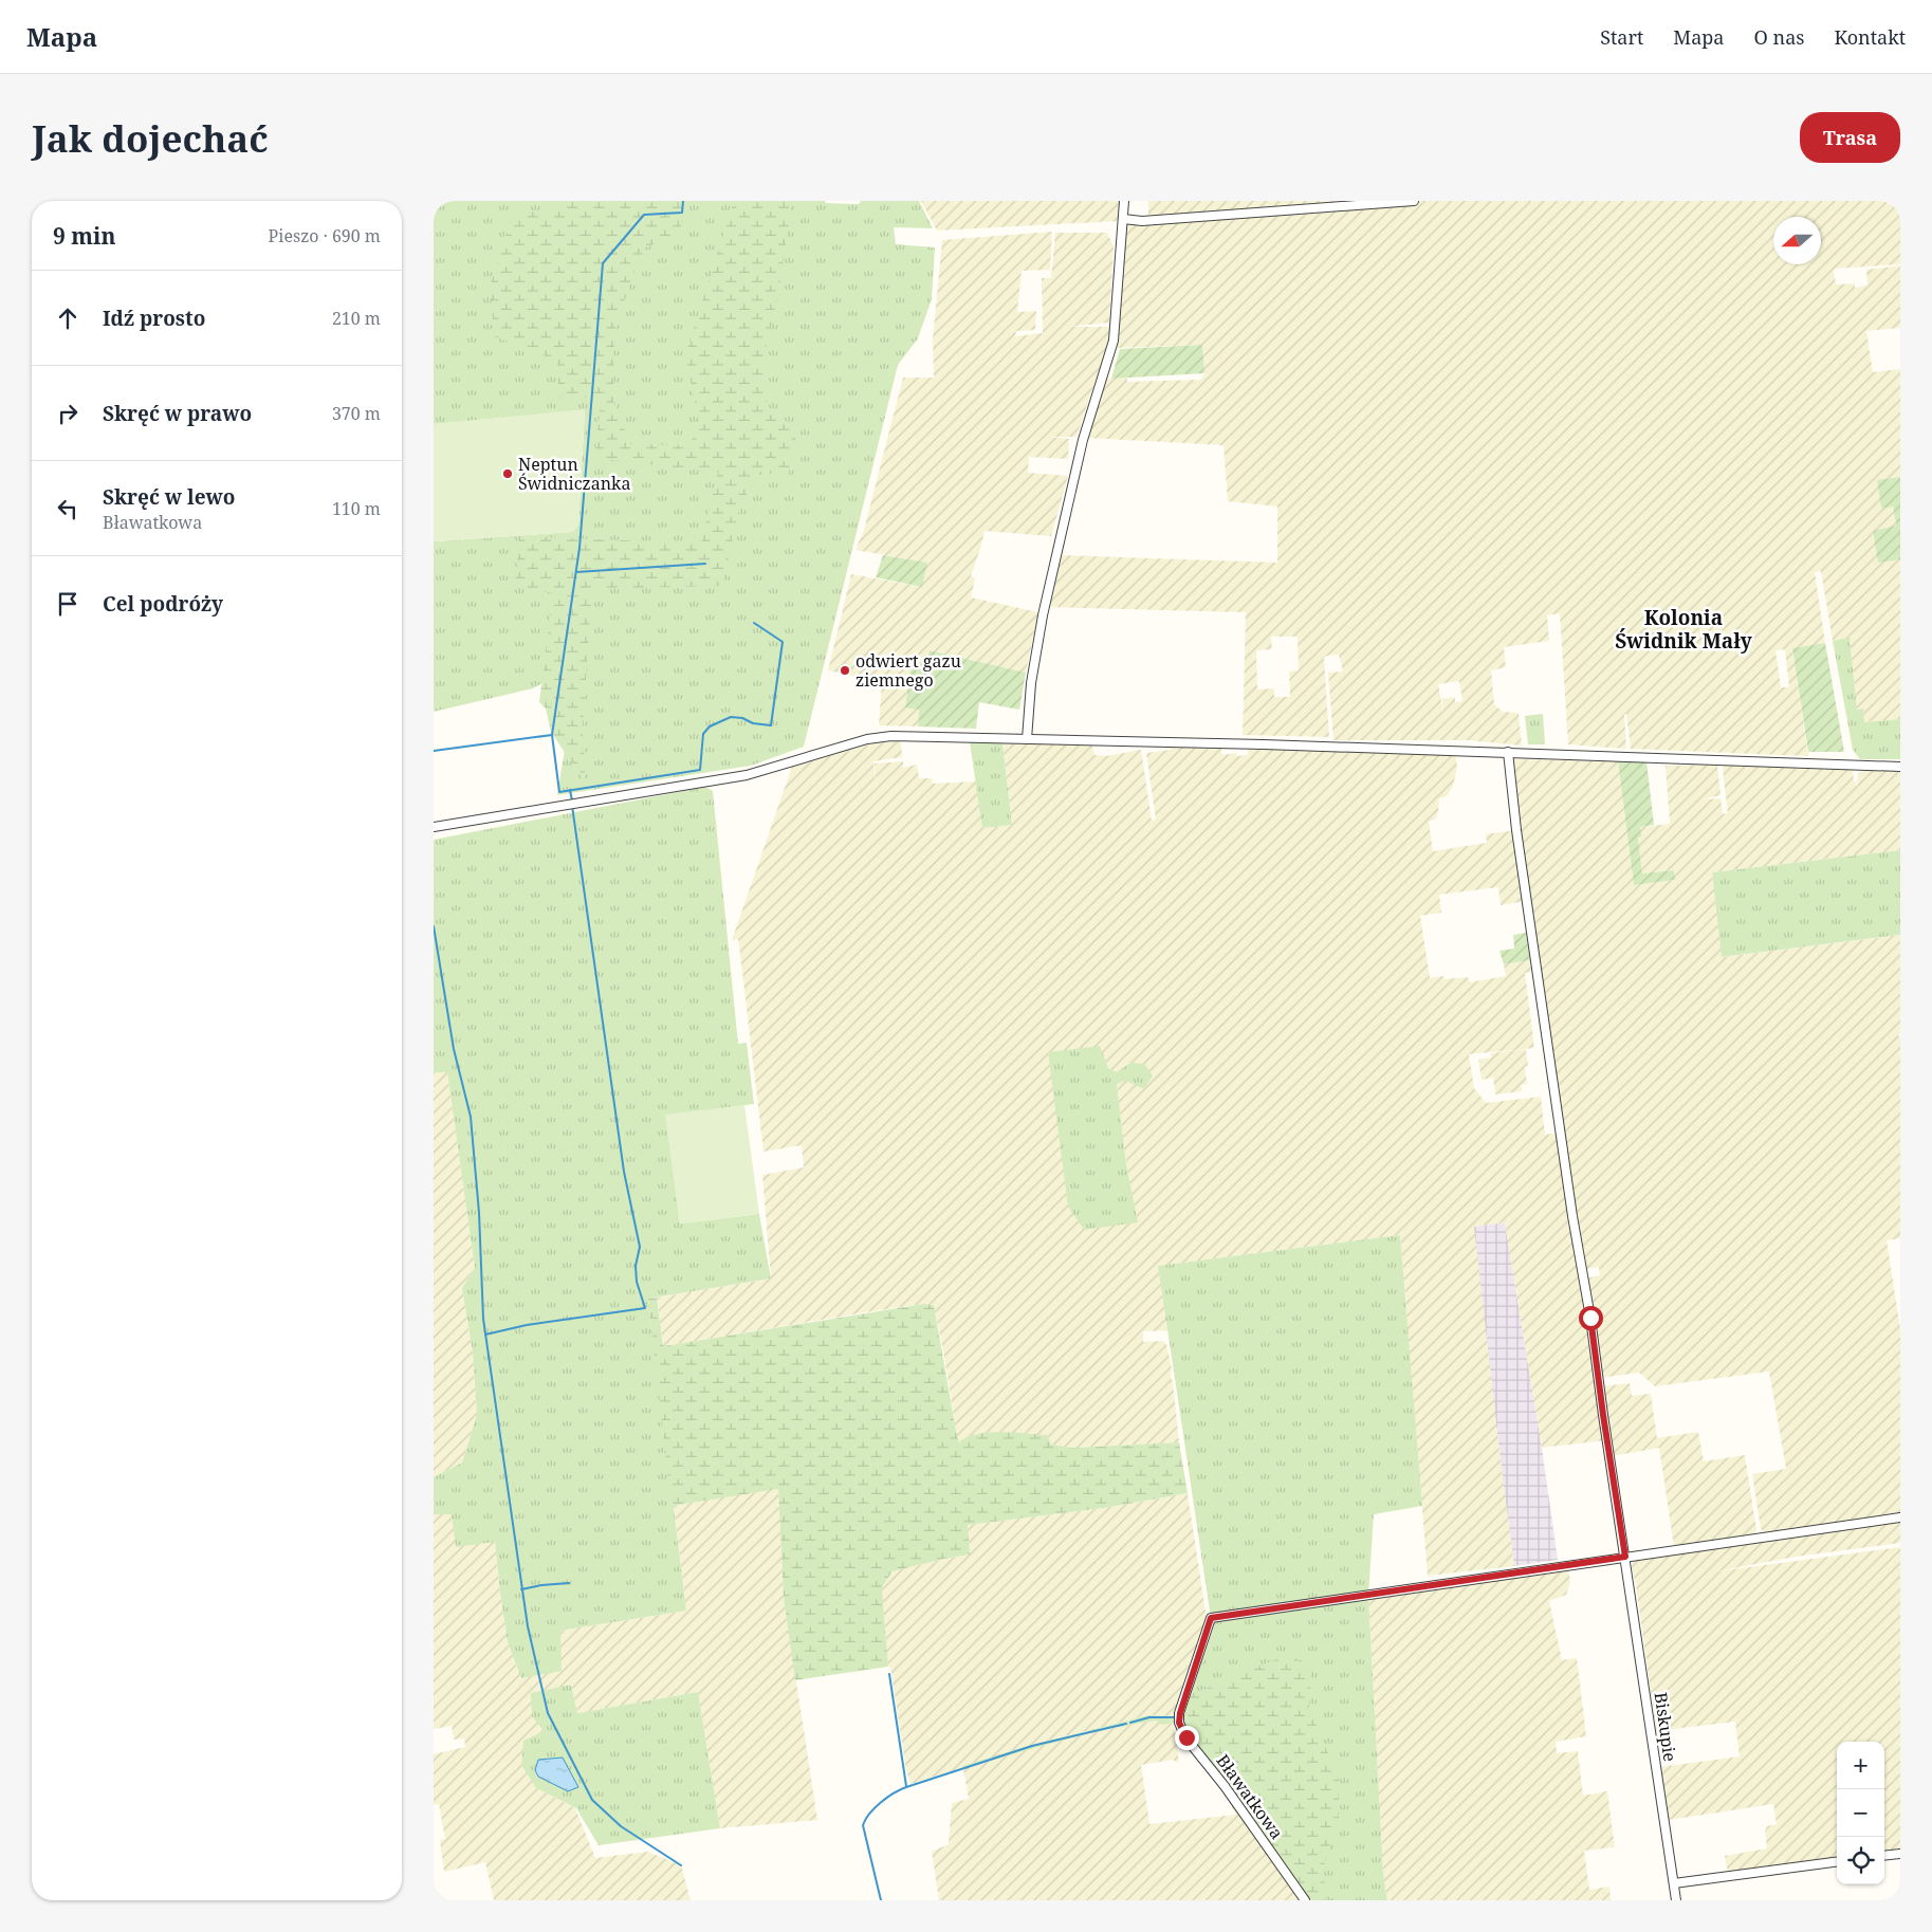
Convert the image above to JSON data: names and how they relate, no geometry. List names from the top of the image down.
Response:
{
  "streets": {
    "street": ["Biskupie", "Bławatkowa"]
  },
  "crossings": [
    ["Biskupie", "Bławatkowa"]
  ],
  "districts": ["Kolonia Świdnik Mały"],
  "places": ["Neptun Świdniczanka", "odwiert gazu ziemnego"],
  "north": "left",
  "page": {
    "header": "Mapa",
    "nav": [
      "Start",
      "Mapa",
      "O nas",
      "Kontakt"
    ],
    "buttons": "Trasa",
    "title": "Jak dojechać",
    "heading": ["9 min", "Pieszo · 690 m"],
    "list": [
      ["Idź prosto", "210 m"],
      ["Skręć w prawo", "370 m"],
      ["Skręć w lewo", "Bławatkowa", "110 m"],
      "Cel podróży"
    ],
    "map_buttons": ["+", "−"]
  }
}
